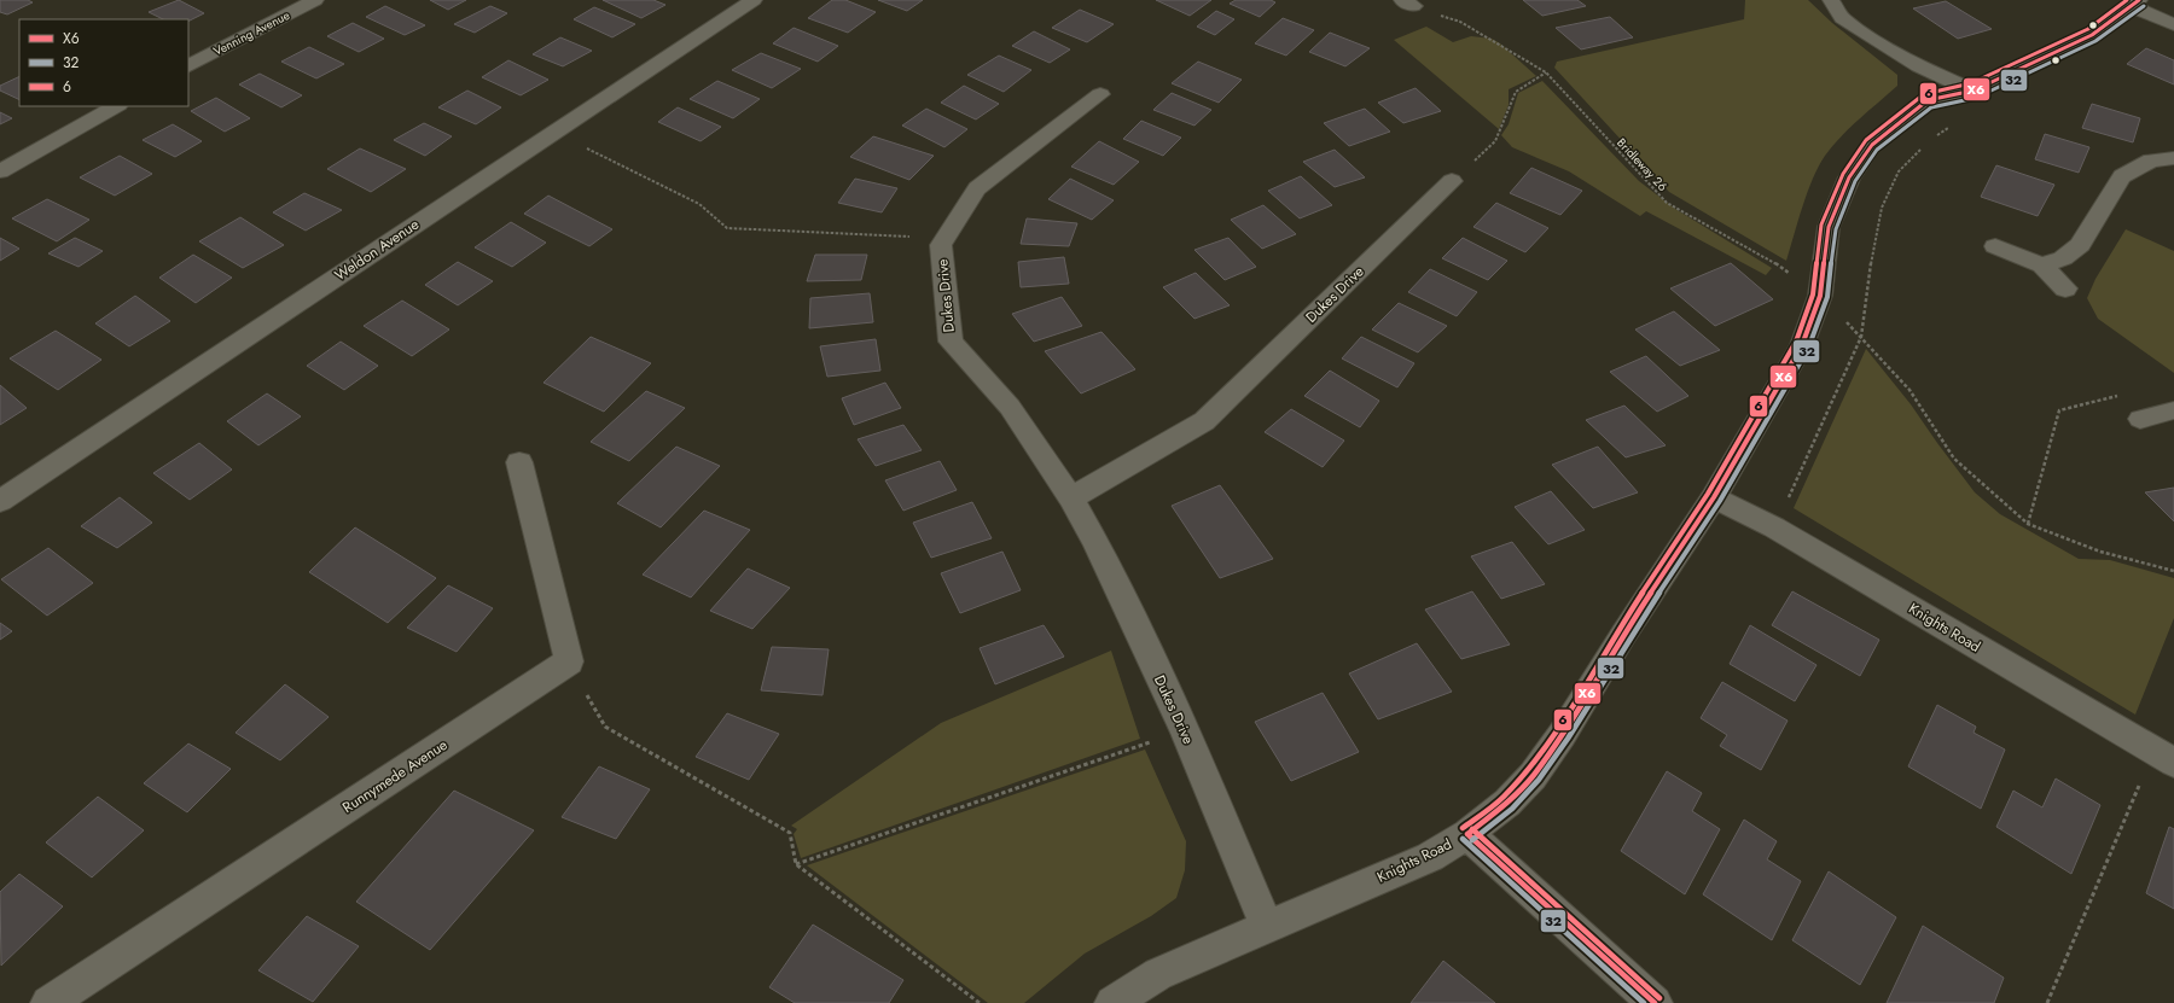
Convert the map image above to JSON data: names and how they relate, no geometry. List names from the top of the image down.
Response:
{
  "streets": {
    "street": [
      "Venning Avenue",
      "Weldon Avenue",
      "Dukes Drive",
      "Knights Road",
      "Runnymede Avenue"
    ],
    "path": ["Bridleway 26"]
  },
  "crossings": [
    ["Bridleway 26", "Knights Road"],
    ["Dukes Drive", "Knights Road"]
  ],
  "lines": ["transit line X6", "transit line 6", "transit line 32"],
  "legend": ["X6", "32", "6"]
}
